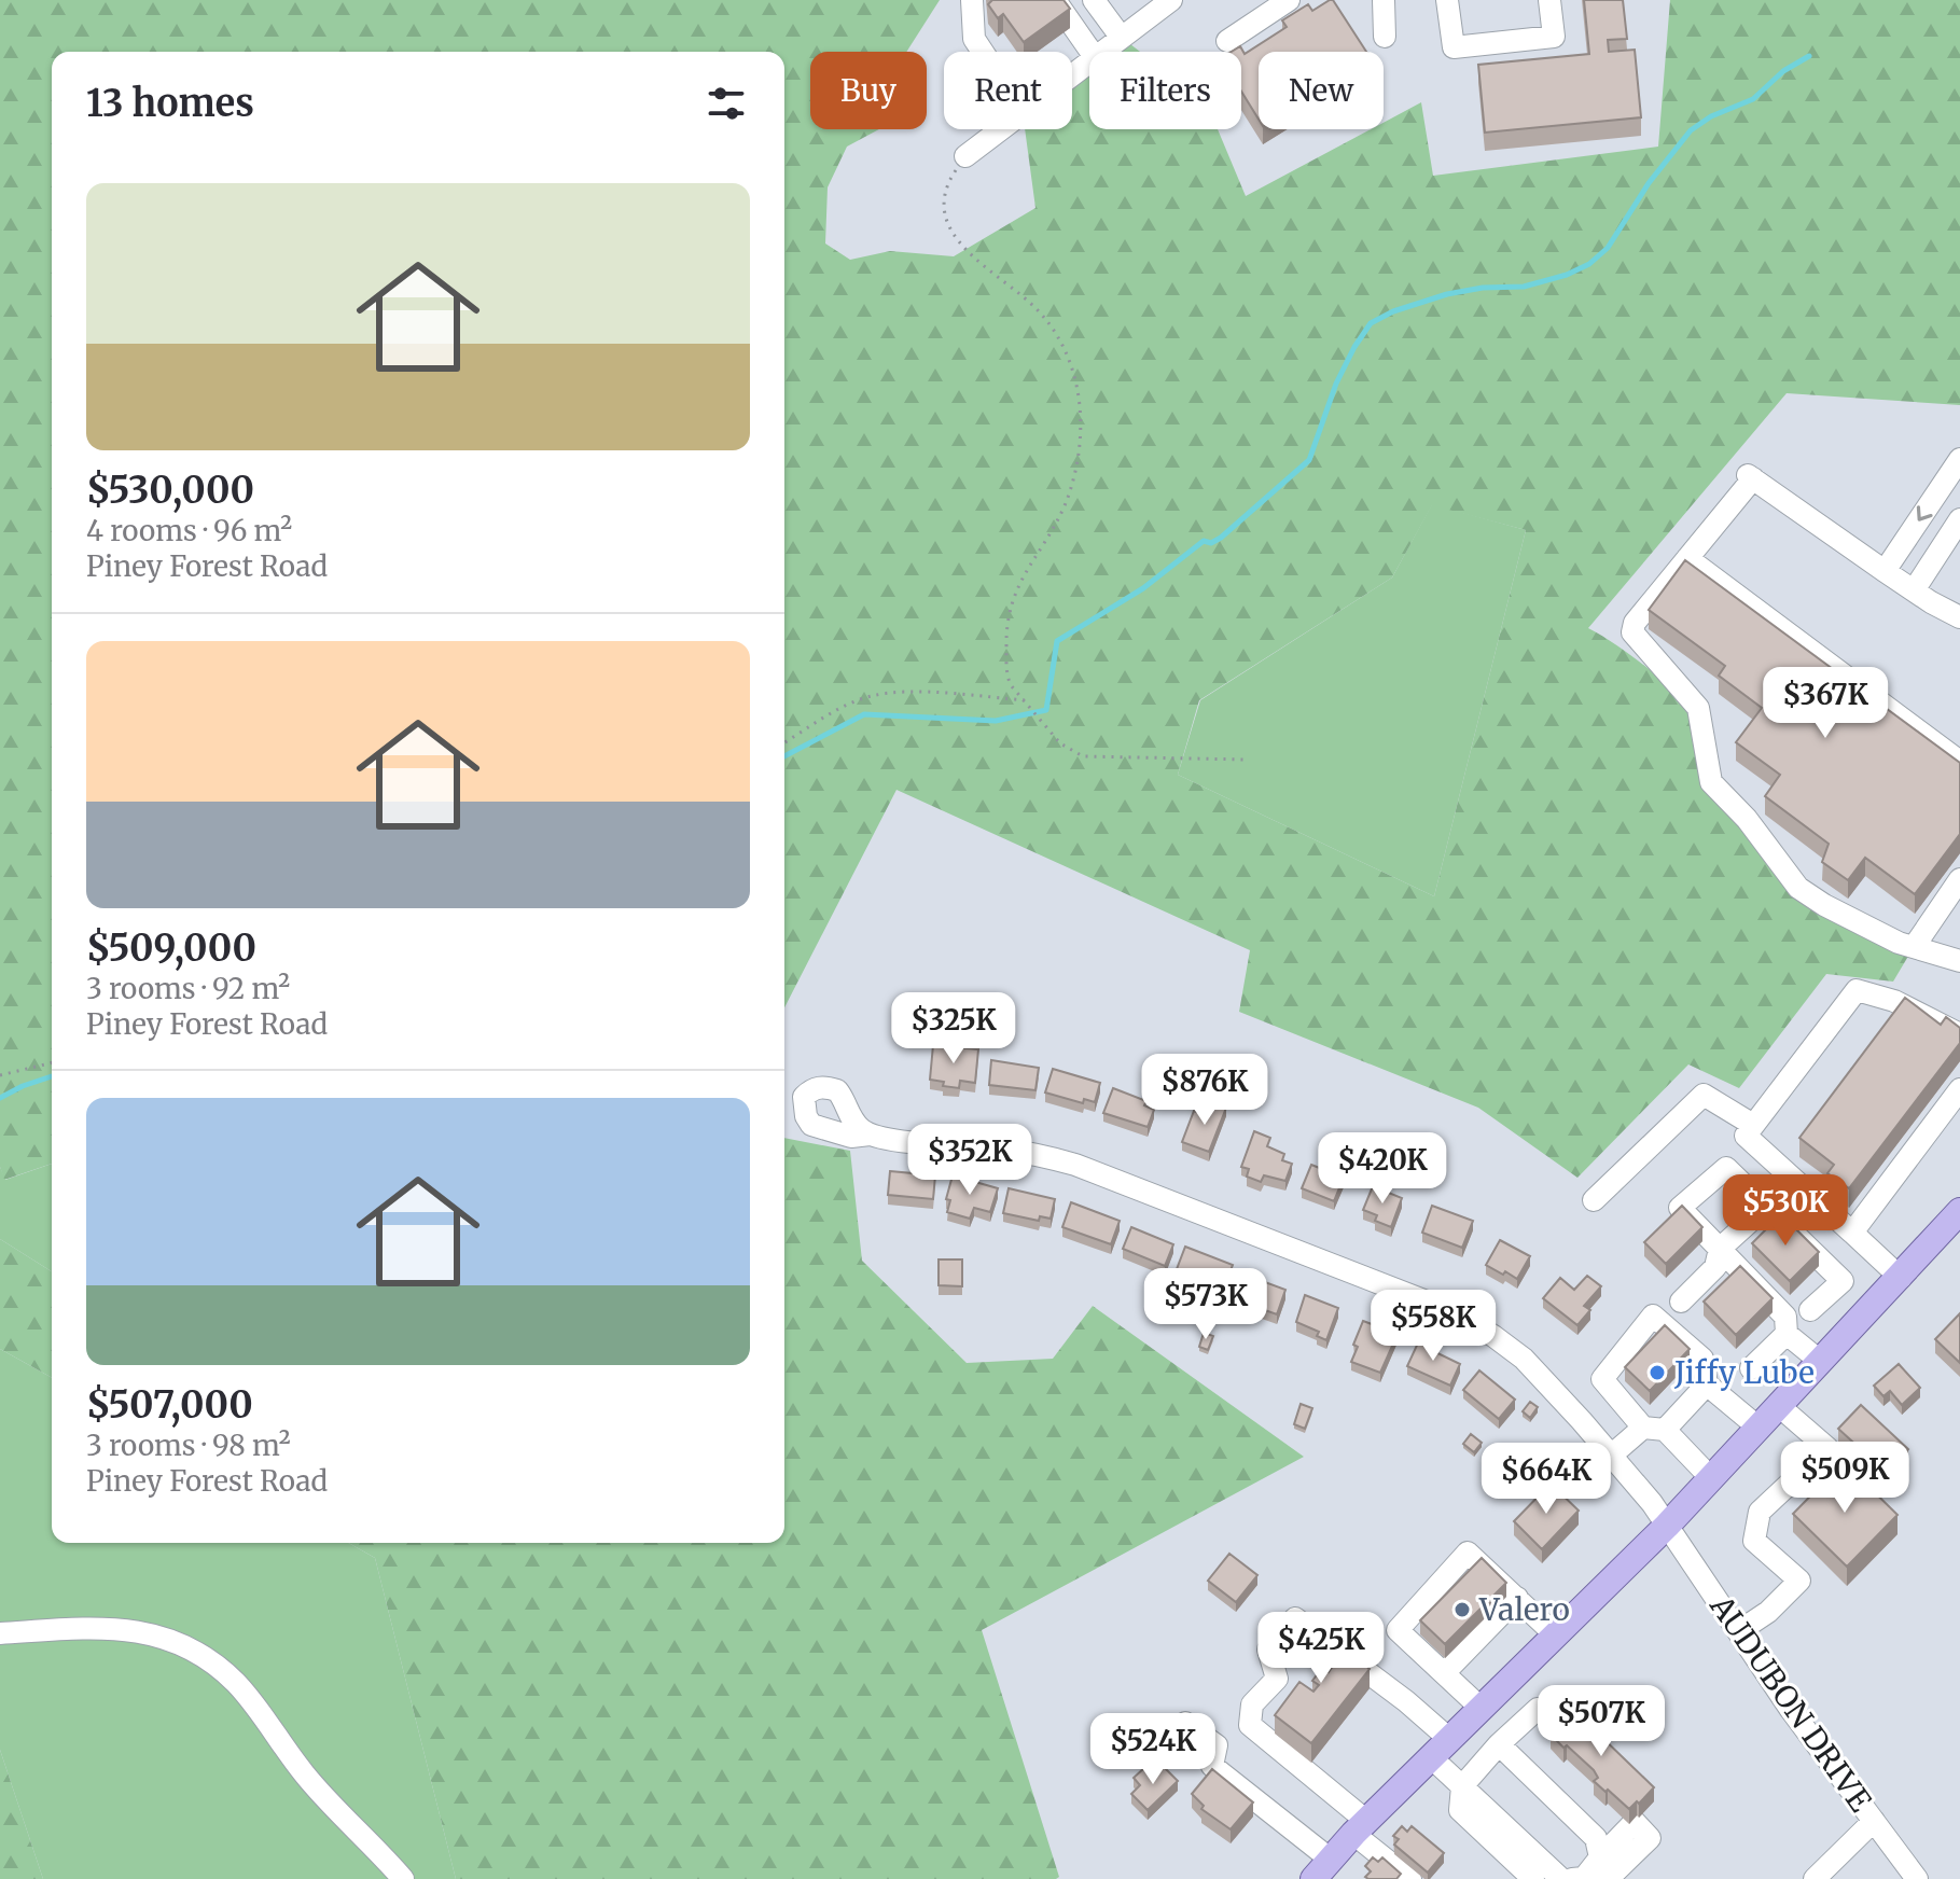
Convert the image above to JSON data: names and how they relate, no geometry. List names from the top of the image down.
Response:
{
  "streets": {
    "street": ["AUDUBON DRIVE"]
  },
  "places": ["Jiffy Lube", "Valero"],
  "page": {
    "chip": [
      "Buy",
      "Rent",
      "Filters",
      "New"
    ],
    "heading": "13 homes",
    "list": [
      {
        "name": "$530,000",
        "note": "4 rooms · 96 m² · Piney Forest Road"
      },
      {
        "name": "$509,000",
        "note": "3 rooms · 92 m² · Piney Forest Road"
      },
      {
        "name": "$507,000",
        "note": "3 rooms · 98 m² · Piney Forest Road"
      }
    ],
    "price": [
      "$367K",
      "$325K",
      "$876K",
      "$352K",
      "$420K",
      "$530K",
      "$573K",
      "$558K",
      "$509K",
      "$664K",
      "$425K",
      "$507K",
      "$524K"
    ]
  }
}
